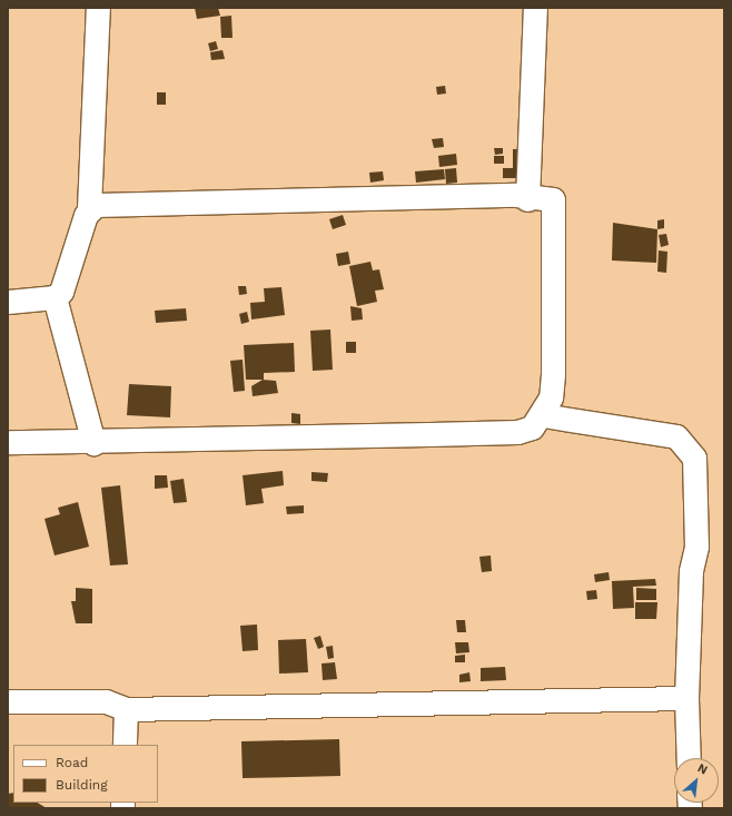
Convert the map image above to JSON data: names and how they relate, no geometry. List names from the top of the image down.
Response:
{
  "legend": ["Road", "Building"],
  "north": "top right"
}
